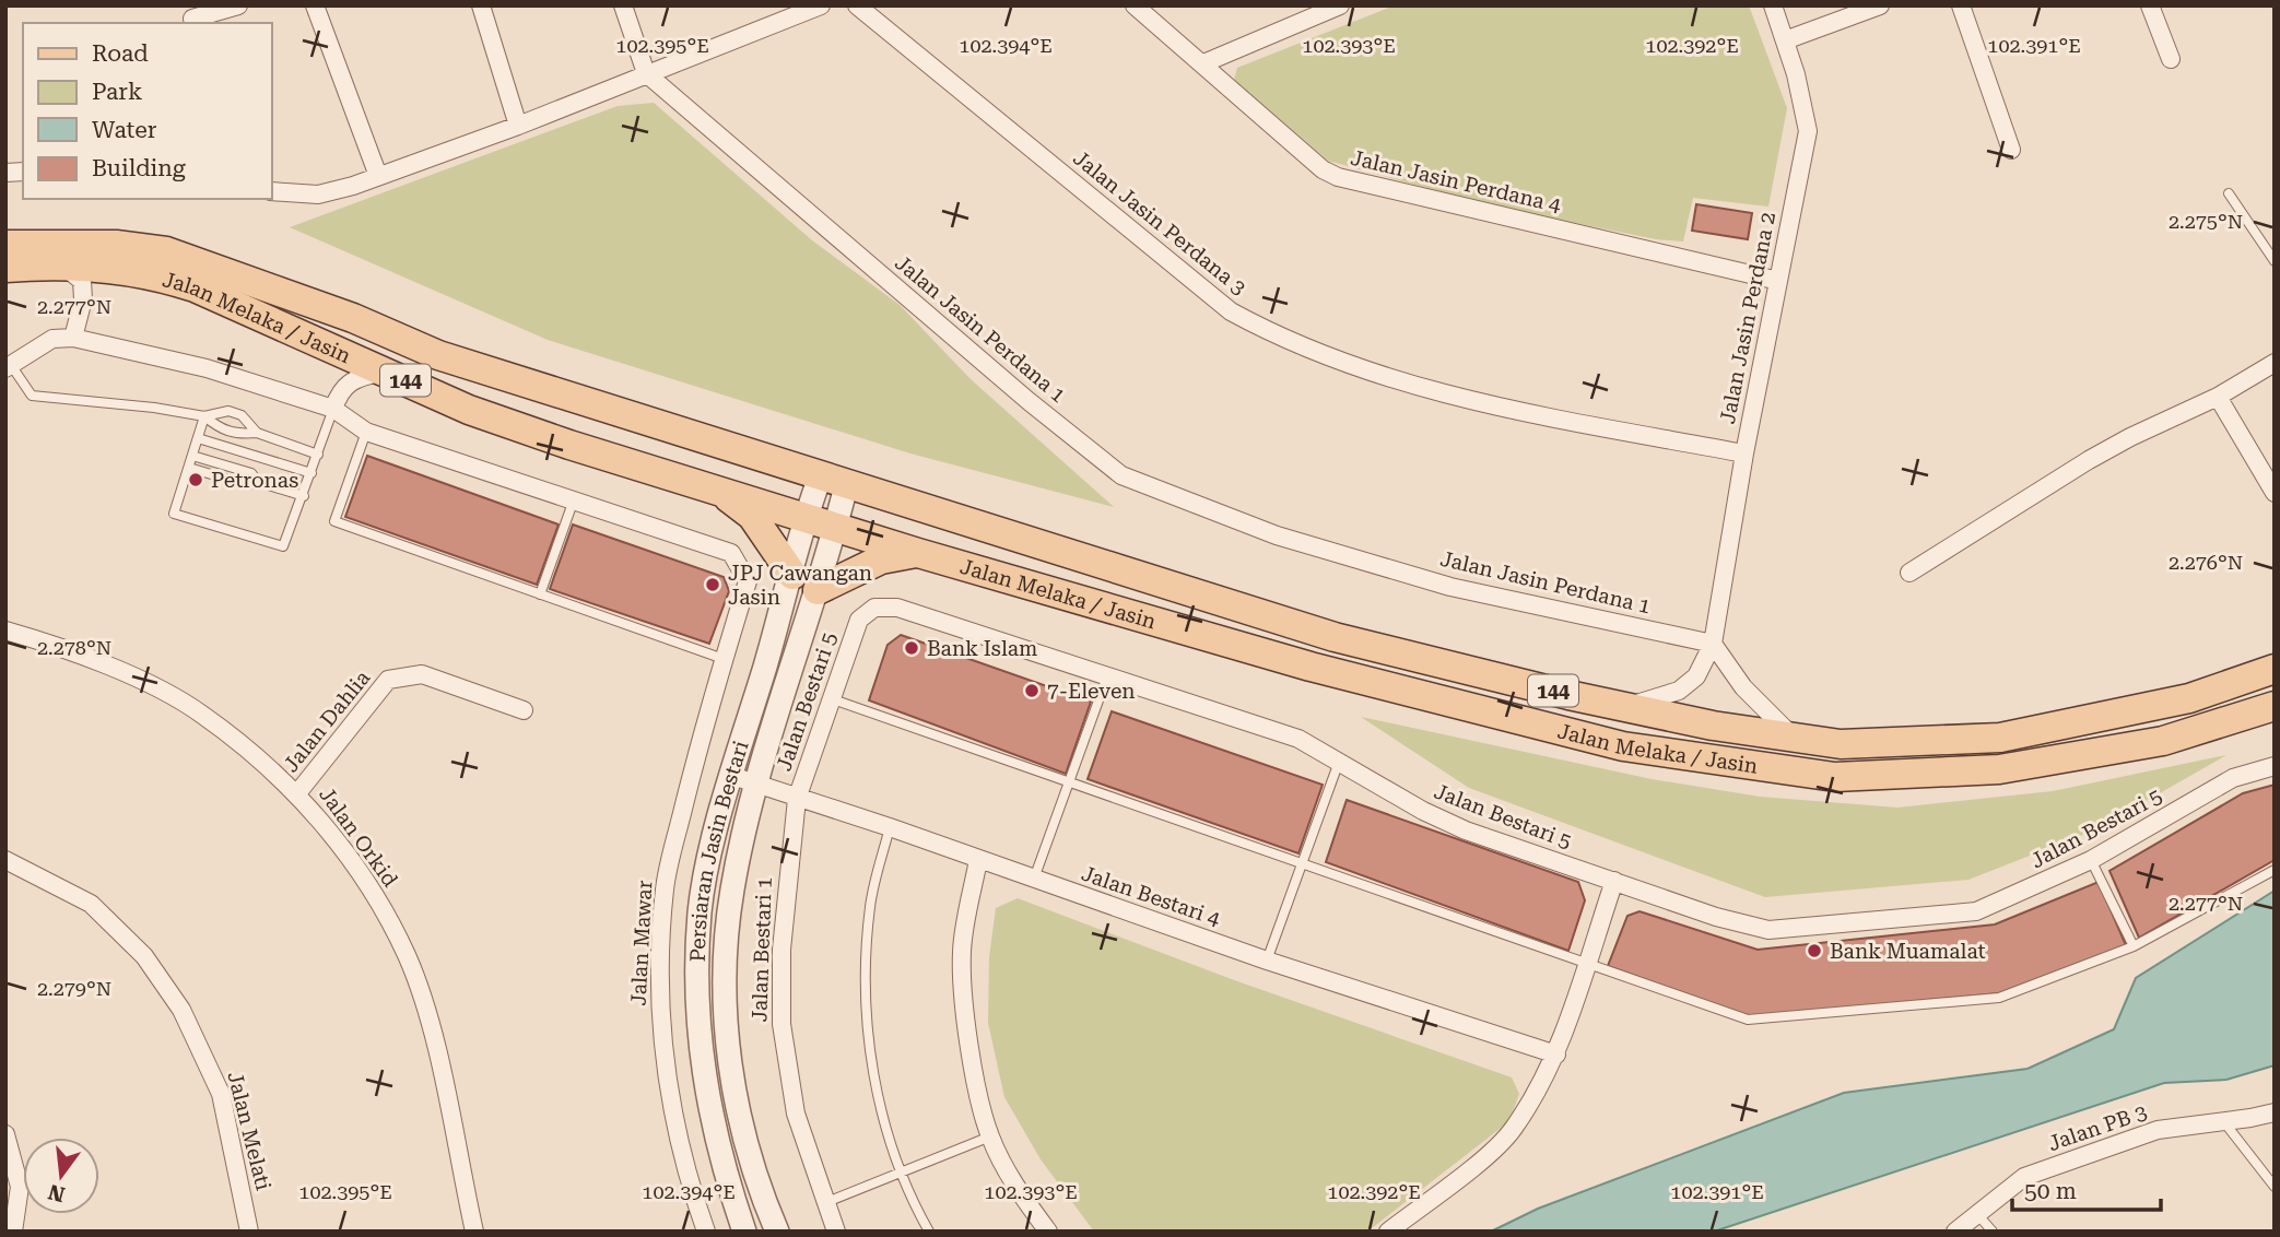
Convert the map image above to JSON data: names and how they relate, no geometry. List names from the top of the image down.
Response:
{
  "streets": {
    "main road": ["Jalan Melaka / Jasin", "144"],
    "street": [
      "Jalan Jasin Perdana 4",
      "Jalan Jasin Perdana 3",
      "Jalan Jasin Perdana 2",
      "Jalan Jasin Perdana 1",
      "Jalan Bestari 5",
      "Jalan Dahlia",
      "Jalan Orkid",
      "Persiaran Jasin Bestari",
      "Jalan Bestari 4",
      "Jalan Mawar",
      "Jalan Bestari 1",
      "Jalan PB 3",
      "Jalan Melati"
    ]
  },
  "crossings": [
    ["Jalan Jasin Perdana 4", "Jalan Jasin Perdana 2"],
    ["Jalan Jasin Perdana 3", "Jalan Jasin Perdana 2"],
    ["Jalan Melaka / Jasin", "Jalan Jasin Perdana 2"],
    ["Jalan Melaka / Jasin", "Persiaran Jasin Bestari"],
    ["Jalan Jasin Perdana 2", "Jalan Jasin Perdana 1"],
    ["Jalan Bestari 5", "Jalan Bestari 4"],
    ["Jalan Bestari 5", "Jalan Bestari 1"],
    ["Jalan Dahlia", "Jalan Orkid"],
    ["Persiaran Jasin Bestari", "Jalan Bestari 4"],
    ["Jalan Bestari 4", "Jalan Bestari 1"]
  ],
  "places": [
    "Petronas",
    "JPJ Cawangan Jasin",
    "Bank Islam",
    "7-Eleven",
    "Bank Muamalat"
  ],
  "legend": [
    "Road",
    "Park",
    "Water",
    "Building"
  ],
  "scale_bar": "50 m",
  "north": "bottom",
  "coordinates": [
    "102.395°E",
    "102.394°E",
    "102.393°E",
    "102.392°E",
    "102.391°E",
    "2.275°N",
    "2.277°N",
    "2.276°N",
    "2.278°N",
    "2.279°N"
  ]
}
